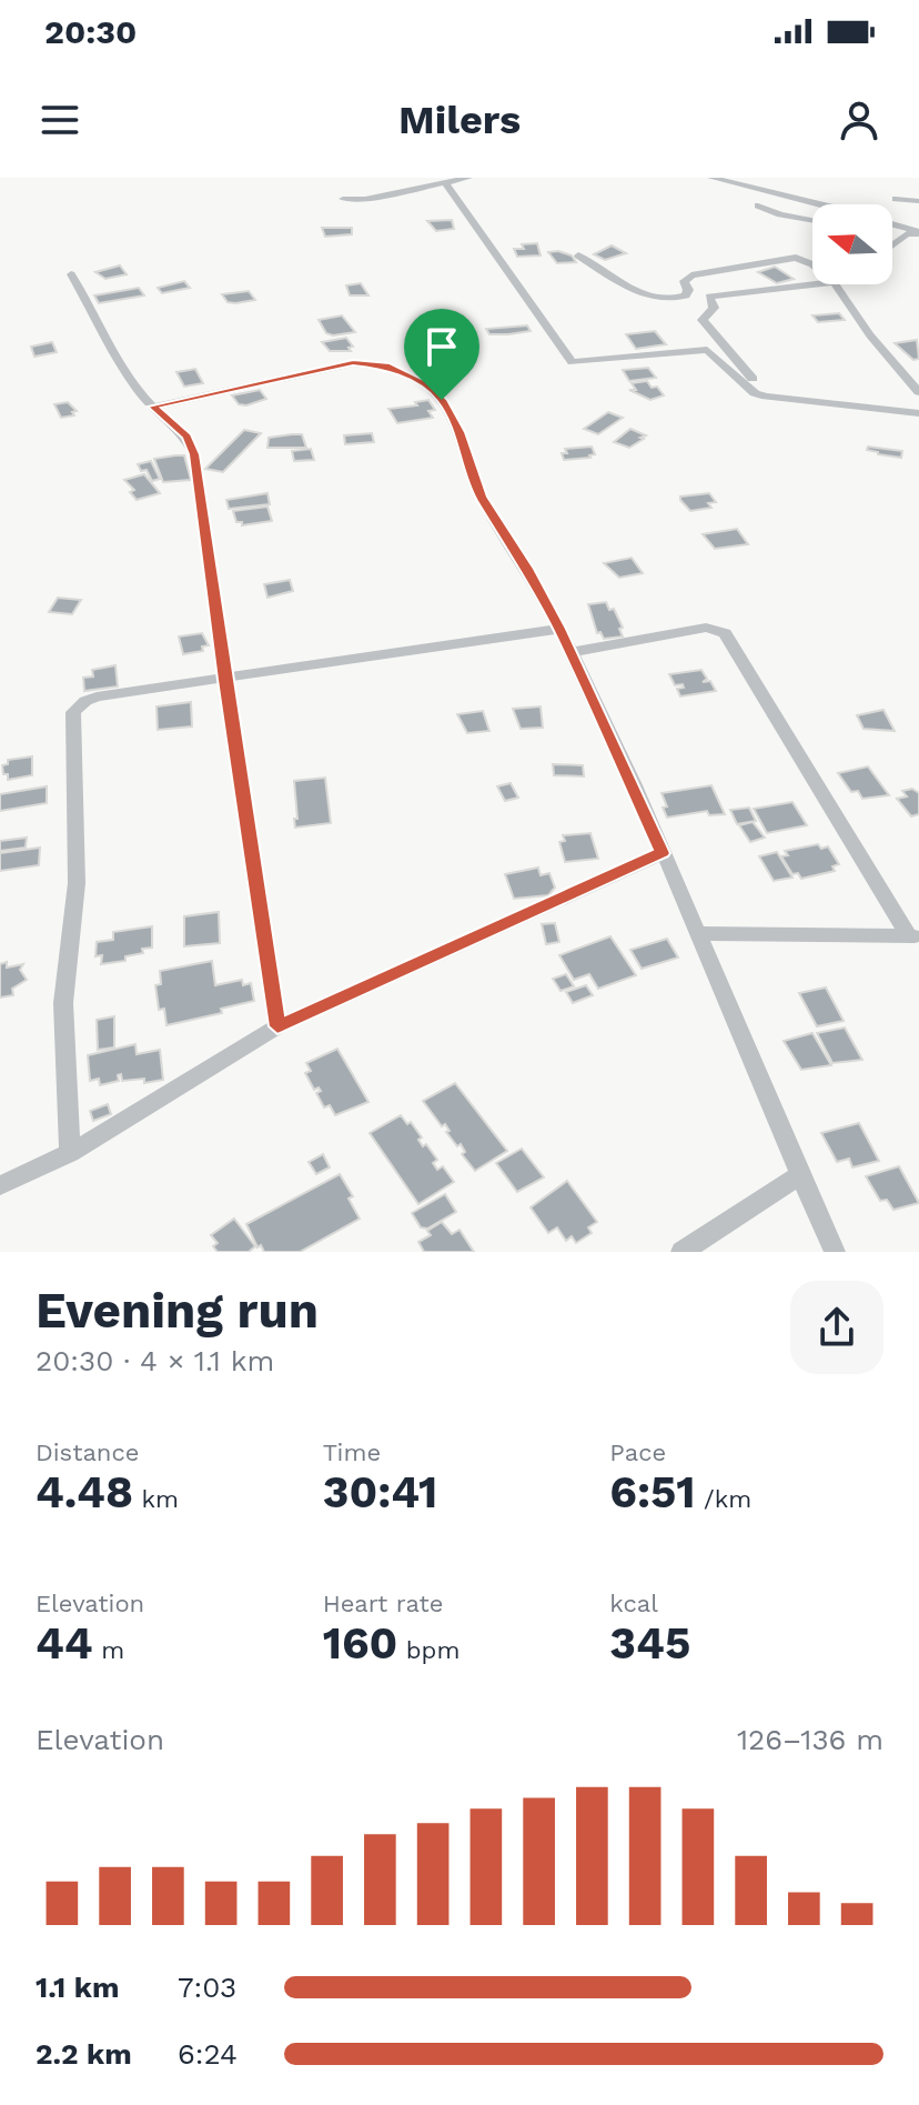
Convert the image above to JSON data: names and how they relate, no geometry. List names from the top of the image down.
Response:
{
  "north": "left",
  "page": {
    "status": "20:30",
    "header": "Milers",
    "heading": ["Evening run", "20:30 · 4 × 1.1 km"],
    "stats": [
      ["Distance", "4.48 km"],
      ["Time", "30:41"],
      ["Pace", "6:51 /km"],
      ["Elevation", "44 m"],
      ["Heart rate", "160 bpm"],
      ["kcal", "345"]
    ],
    "chart": ["Elevation", "126–136 m"],
    "list": [
      {
        "name": "1.1 km",
        "note": "7:03"
      },
      {
        "name": "2.2 km",
        "note": "6:24"
      }
    ]
  }
}
